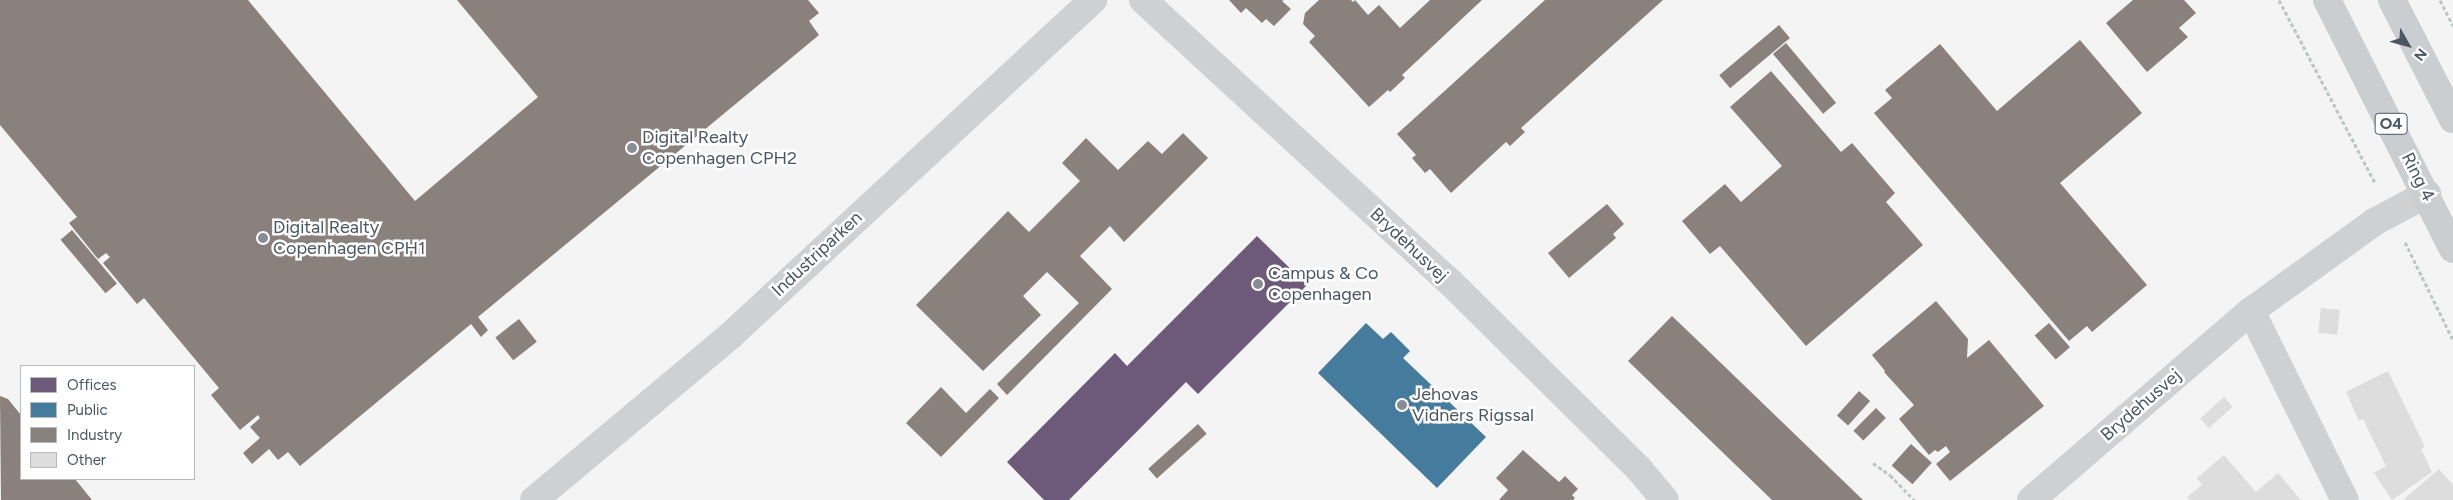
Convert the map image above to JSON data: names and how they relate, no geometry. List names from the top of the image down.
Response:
{
  "streets": {
    "main road": ["O4", "Ring 4"],
    "street": ["Brydehusvej", "Industriparken"]
  },
  "crossings": [
    ["Ring 4", "Brydehusvej"]
  ],
  "places": [
    "Digital Realty Copenhagen CPH2",
    "Digital Realty Copenhagen CPH1",
    "Campus & Co Copenhagen",
    "Jehovas Vidners Rigssal"
  ],
  "legend": [
    "Offices",
    "Public",
    "Industry",
    "Other"
  ],
  "north": "bottom right"
}
